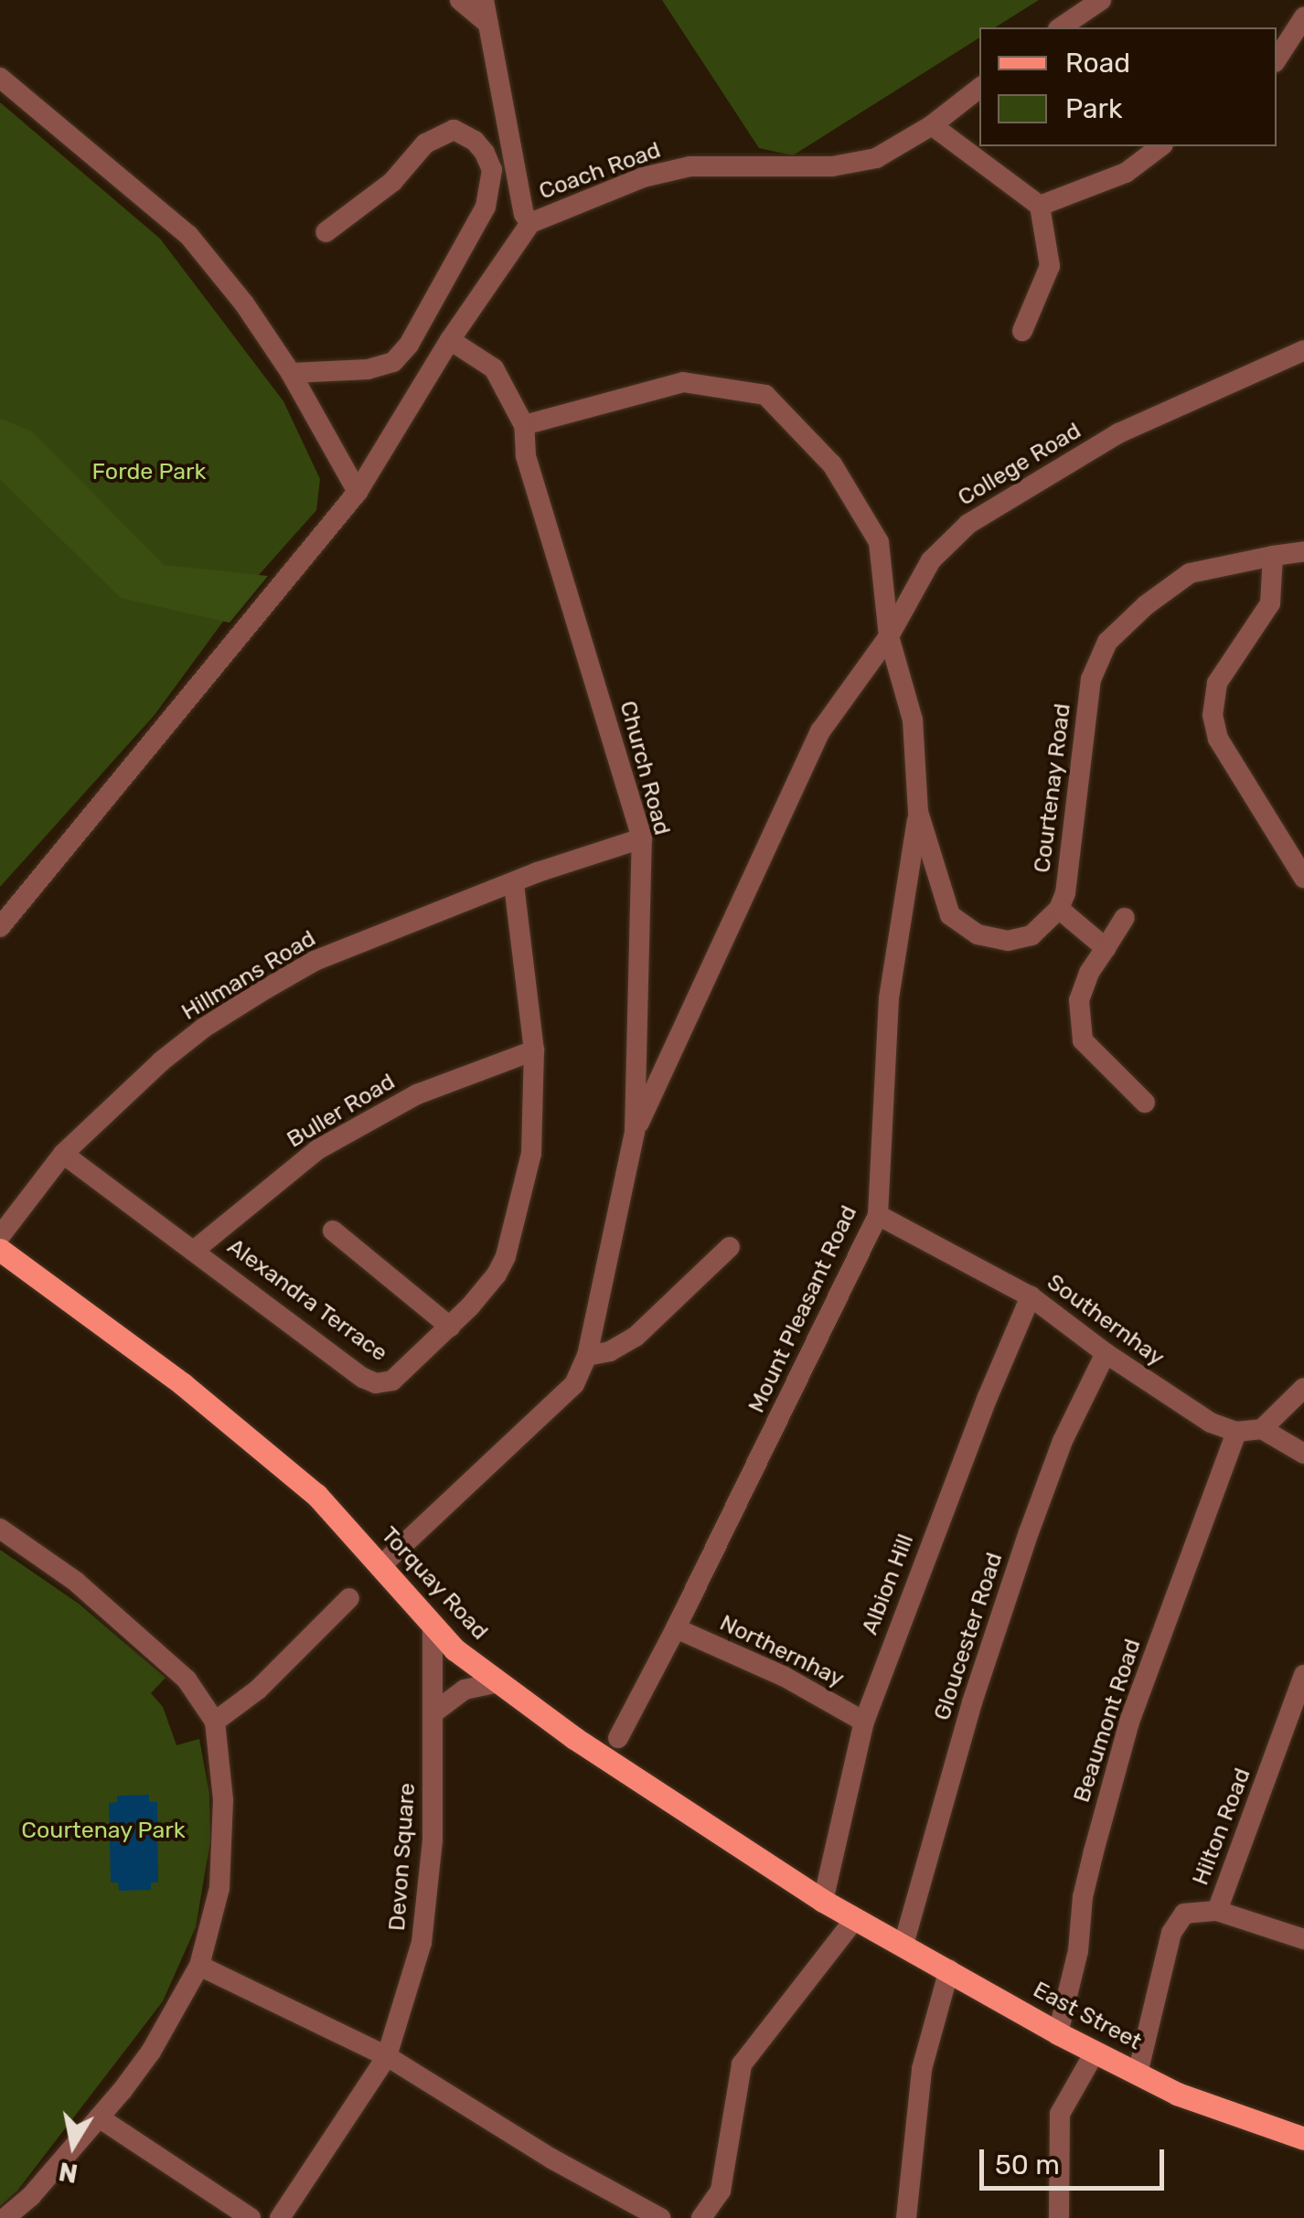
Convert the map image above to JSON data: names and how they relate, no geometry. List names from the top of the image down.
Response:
{
  "streets": {
    "main road": ["Torquay Road", "East Street"],
    "street": [
      "Coach Road",
      "College Road",
      "Church Road",
      "Courtenay Road",
      "Hillmans Road",
      "Buller Road",
      "Alexandra Terrace",
      "Mount Pleasant Road",
      "Southernhay",
      "Albion Hill",
      "Gloucester Road",
      "Northernhay",
      "Beaumont Road",
      "Hilton Road",
      "Devon Square"
    ]
  },
  "crossings": [
    ["Coach Road", "Church Road"],
    ["Church Road", "Hillmans Road"],
    ["Church Road", "Torquay Road"],
    ["Hillmans Road", "Alexandra Terrace"],
    ["Buller Road", "Alexandra Terrace"],
    ["Mount Pleasant Road", "Southernhay"],
    ["Mount Pleasant Road", "Northernhay"],
    ["Southernhay", "Albion Hill"],
    ["Southernhay", "Gloucester Road"],
    ["Southernhay", "Beaumont Road"],
    ["Torquay Road", "Albion Hill"],
    ["Torquay Road", "Devon Square"],
    ["Torquay Road", "East Street"],
    ["Albion Hill", "Northernhay"],
    ["Gloucester Road", "East Street"],
    ["Beaumont Road", "East Street"],
    ["Hilton Road", "East Street"]
  ],
  "parks": ["Forde Park", "Courtenay Park"],
  "legend": ["Road", "Park"],
  "scale_bar": "50 m",
  "north": "bottom"
}
